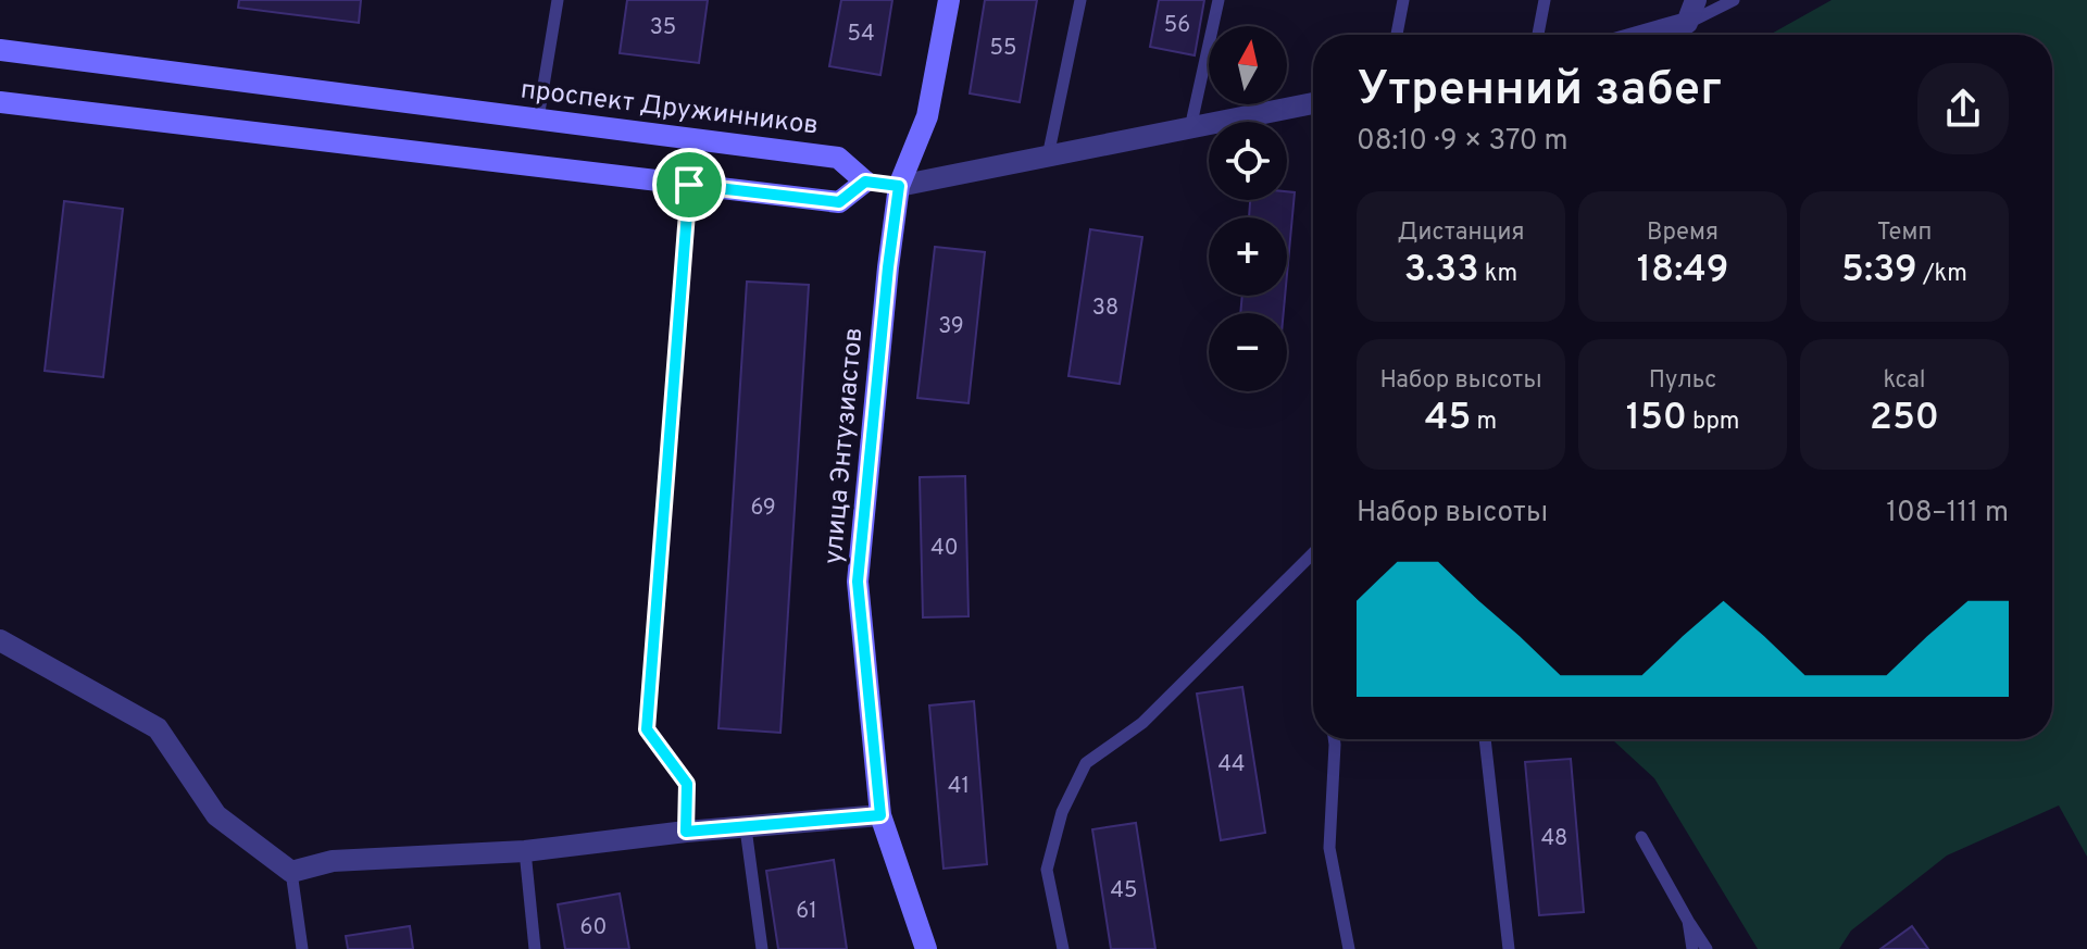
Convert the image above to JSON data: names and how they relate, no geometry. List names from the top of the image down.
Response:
{
  "streets": {
    "street": ["проспект Дружинников", "улица Энтузиастов"]
  },
  "house_numbers": [
    "56",
    "35",
    "54",
    "55",
    "38",
    "39",
    "69",
    "40",
    "44",
    "41",
    "48",
    "45",
    "61",
    "60"
  ],
  "north": "top",
  "page": {
    "map_buttons": ["+", "−"],
    "heading": ["Утренний забег", "08:10 · 9 × 370 m"],
    "stats": [
      ["Дистанция", "3.33 km"],
      ["Время", "18:49"],
      ["Темп", "5:39 /km"],
      ["Набор высоты", "45 m"],
      ["Пульс", "150 bpm"],
      ["kcal", "250"]
    ],
    "chart": ["Набор высоты", "108–111 m"]
  }
}
